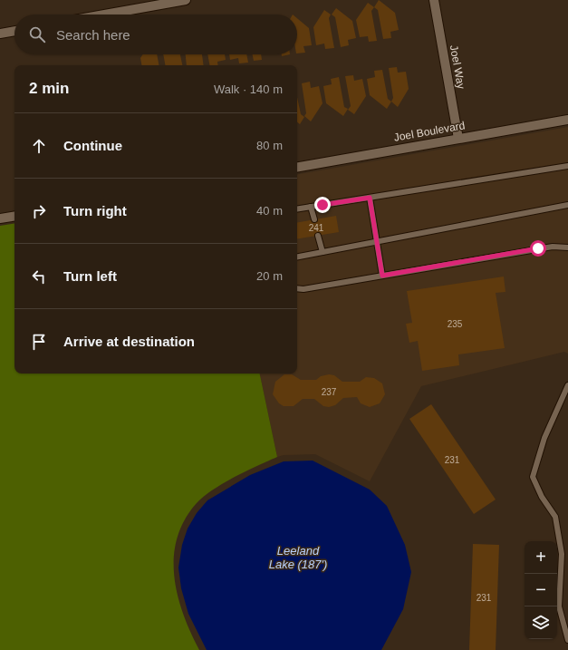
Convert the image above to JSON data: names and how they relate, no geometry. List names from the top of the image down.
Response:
{
  "streets": {
    "main road": ["Joel Way", "Joel Boulevard"]
  },
  "crossings": [
    ["Joel Way", "Joel Boulevard"]
  ],
  "water": ["Leeland Lake (187')"],
  "house_numbers": [
    "241",
    "235",
    "237",
    "231",
    "231"
  ],
  "page": {
    "search": "Search here",
    "heading": ["2 min", "Walk · 140 m"],
    "list": [
      ["Continue", "80 m"],
      ["Turn right", "40 m"],
      ["Turn left", "20 m"],
      "Arrive at destination"
    ],
    "map_buttons": ["+", "−"]
  }
}
